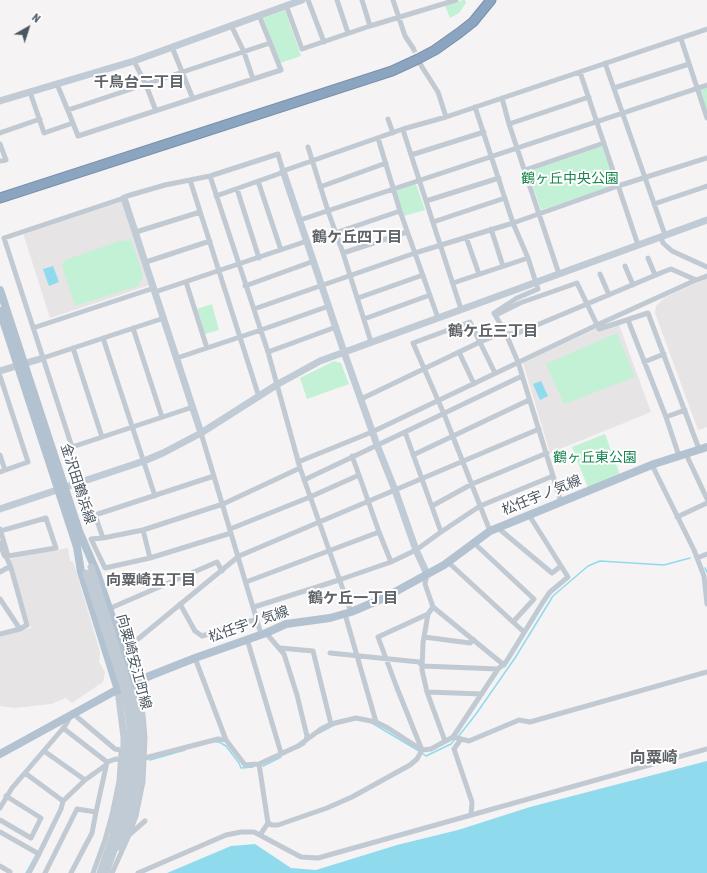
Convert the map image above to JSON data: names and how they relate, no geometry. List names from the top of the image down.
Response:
{
  "streets": {
    "main road": ["金沢田鶴浜線", "松任宇ノ気線"],
    "street": ["向粟崎安江町線"]
  },
  "crossings": [
    ["金沢田鶴浜線", "松任宇ノ気線"],
    ["金沢田鶴浜線", "向粟崎安江町線"]
  ],
  "districts": [
    "千鳥台二丁目",
    "鶴ケ丘四丁目",
    "鶴ケ丘三丁目",
    "向粟崎五丁目",
    "鶴ケ丘一丁目",
    "向粟崎"
  ],
  "parks": ["鶴ヶ丘中央公園", "鶴ヶ丘東公園"],
  "north": "top right"
}
